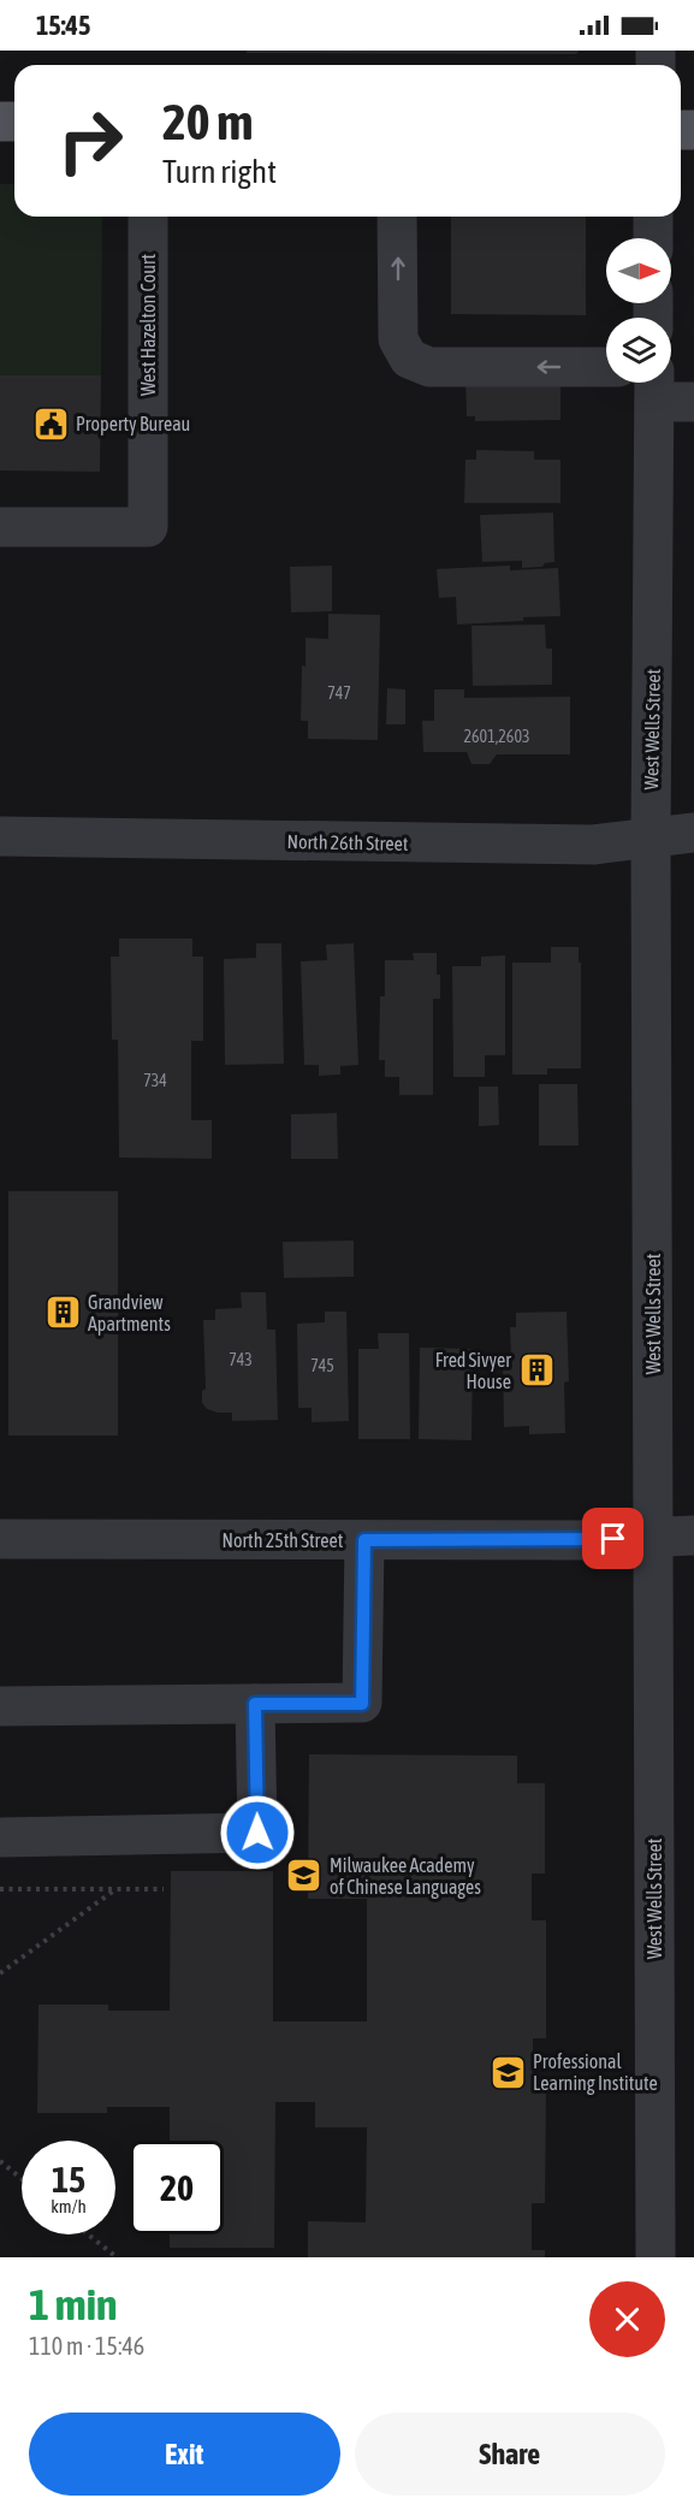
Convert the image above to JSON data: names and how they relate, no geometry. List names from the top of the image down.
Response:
{
  "streets": {
    "street": [
      "West Hazelton Court",
      "West Wells Street",
      "North 26th Street",
      "North 25th Street"
    ]
  },
  "crossings": [
    ["West Wells Street", "North 26th Street"],
    ["West Wells Street", "North 25th Street"]
  ],
  "places": {
    "public building": ["Property Bureau"],
    "building": ["Grandview Apartments", "Fred Sivyer House"],
    "school or university": ["Milwaukee Academy of Chinese Languages", "Professional Learning Institute"]
  },
  "house_numbers": [
    "747",
    "2601,2603",
    "734",
    "743",
    "745"
  ],
  "north": "right",
  "page": {
    "status": "15:45",
    "turn": ["20 m", "Turn right"],
    "speed": "15 km/h",
    "limit": "20",
    "heading": ["1 min", "110 m · 15:46"],
    "buttons": ["Exit", "Share"]
  }
}
